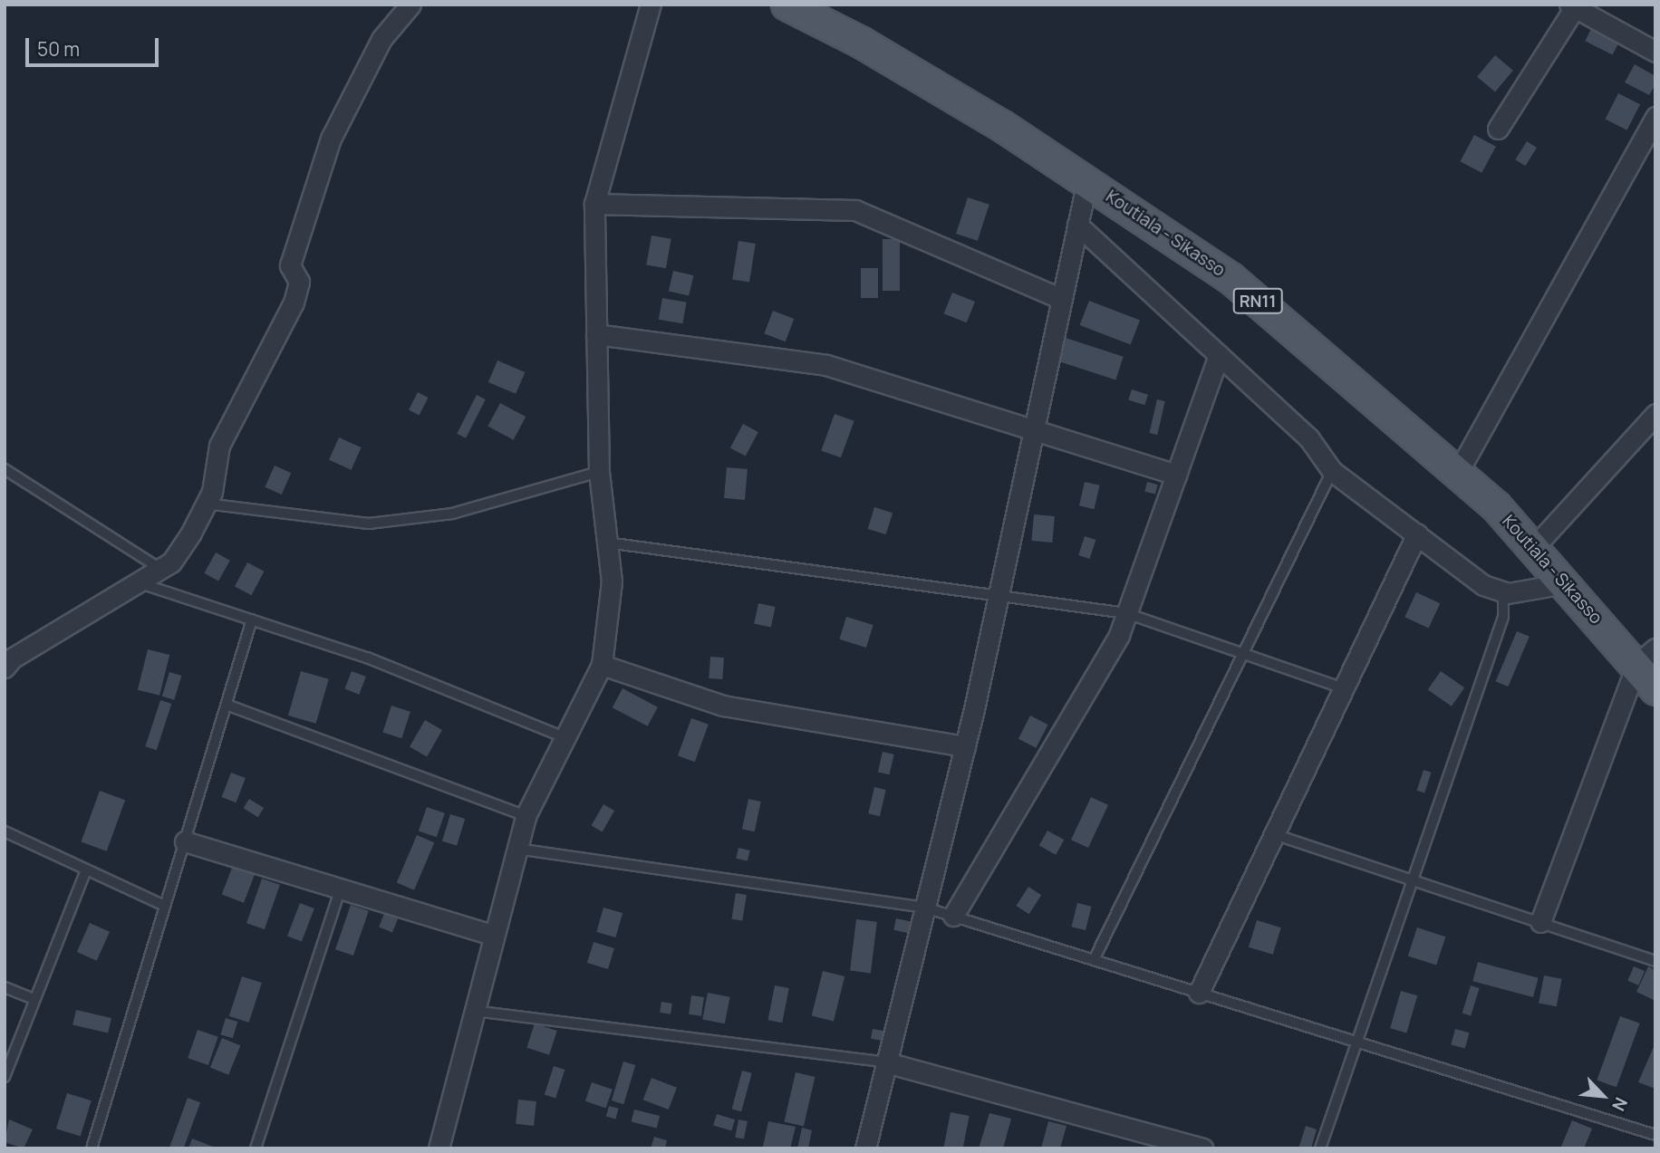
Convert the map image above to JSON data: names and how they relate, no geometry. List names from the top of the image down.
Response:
{
  "streets": {
    "main road": ["Koutiala - Sikasso", "RN11"]
  },
  "scale_bar": "50 m",
  "north": "bottom right"
}
